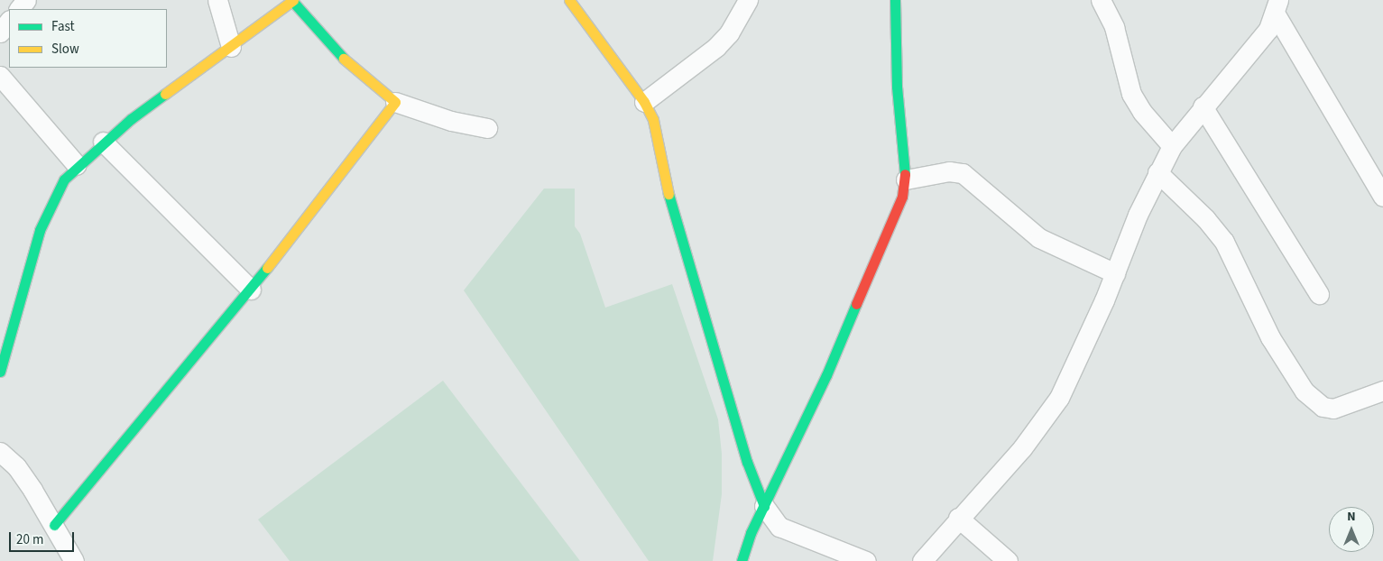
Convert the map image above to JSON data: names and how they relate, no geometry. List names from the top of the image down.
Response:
{
  "legend": ["Fast", "Slow"],
  "scale_bar": "20 m",
  "north": "top"
}
